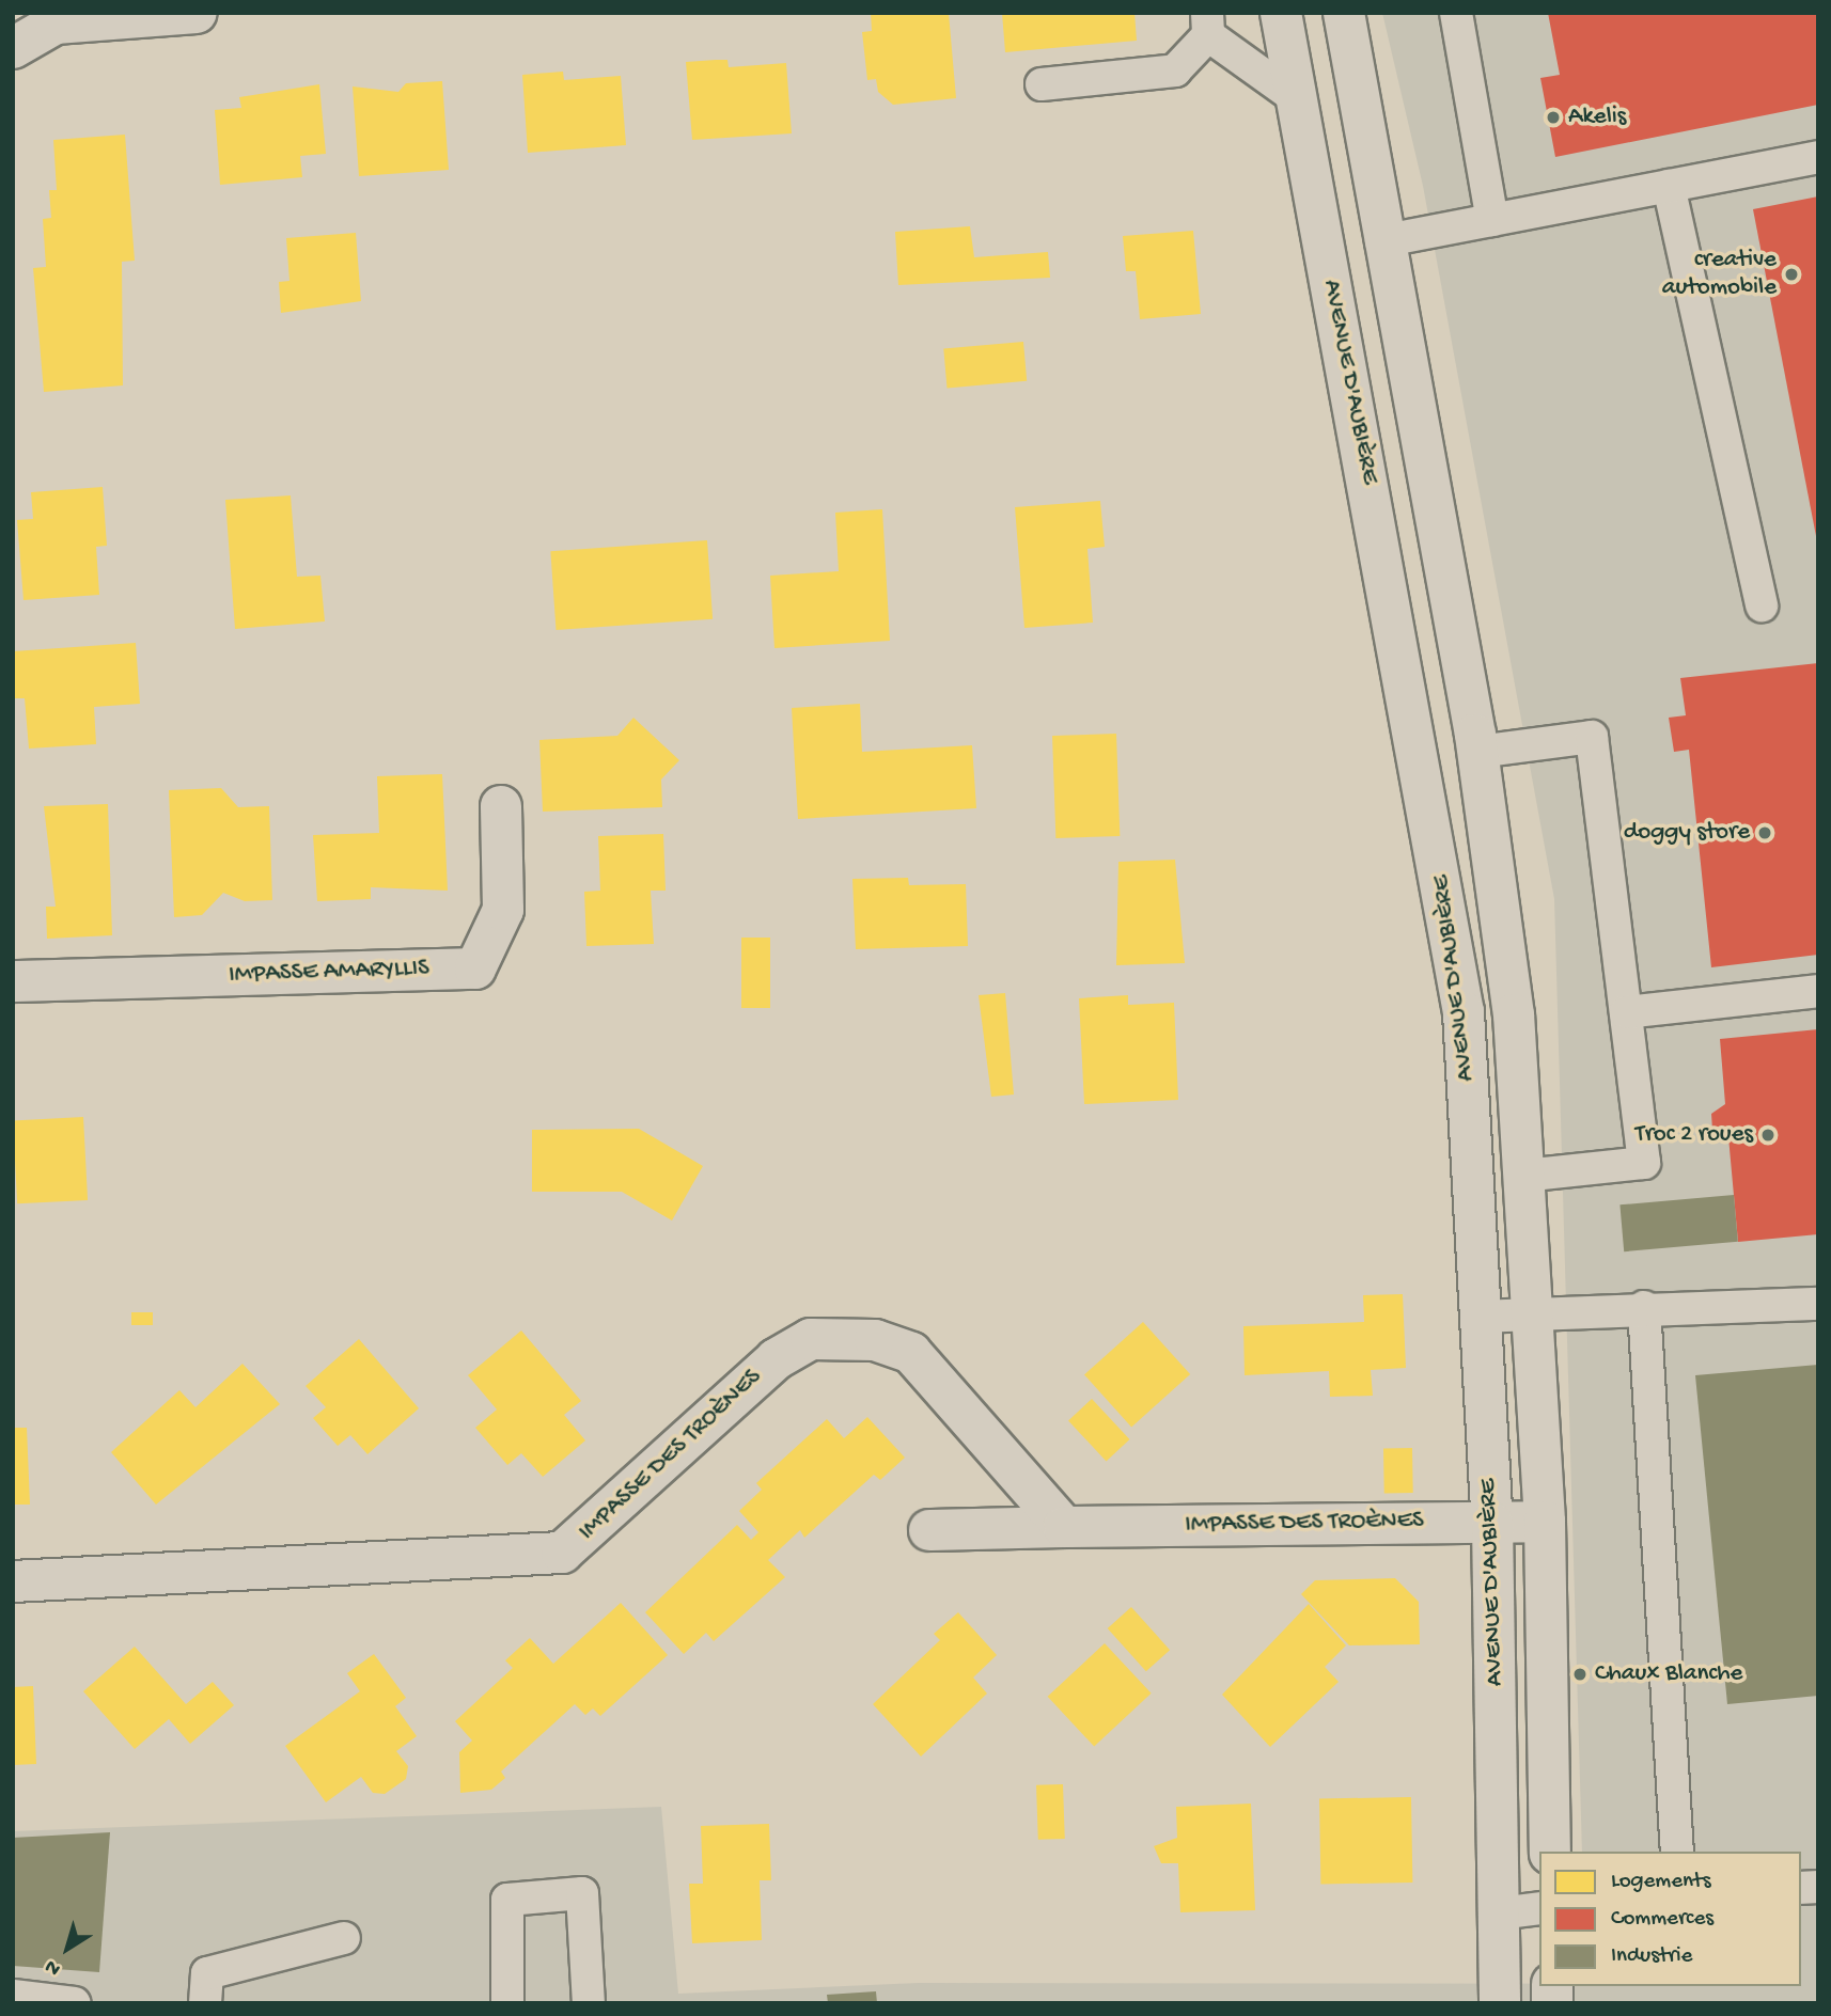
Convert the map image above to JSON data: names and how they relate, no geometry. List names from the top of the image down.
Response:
{
  "streets": {
    "main road": ["AVENUE D'AUBIÈRE", "IMPASSE AMARYLLIS", "IMPASSE DES TROÈNES"]
  },
  "crossings": [
    ["AVENUE D'AUBIÈRE", "IMPASSE DES TROÈNES"]
  ],
  "places": [
    "Akelis",
    "creative automobile",
    "doggy store",
    "Troc 2 roues",
    "Chaux Blanche"
  ],
  "legend": ["Logements", "Commerces", "Industrie"],
  "north": "bottom left"
}
